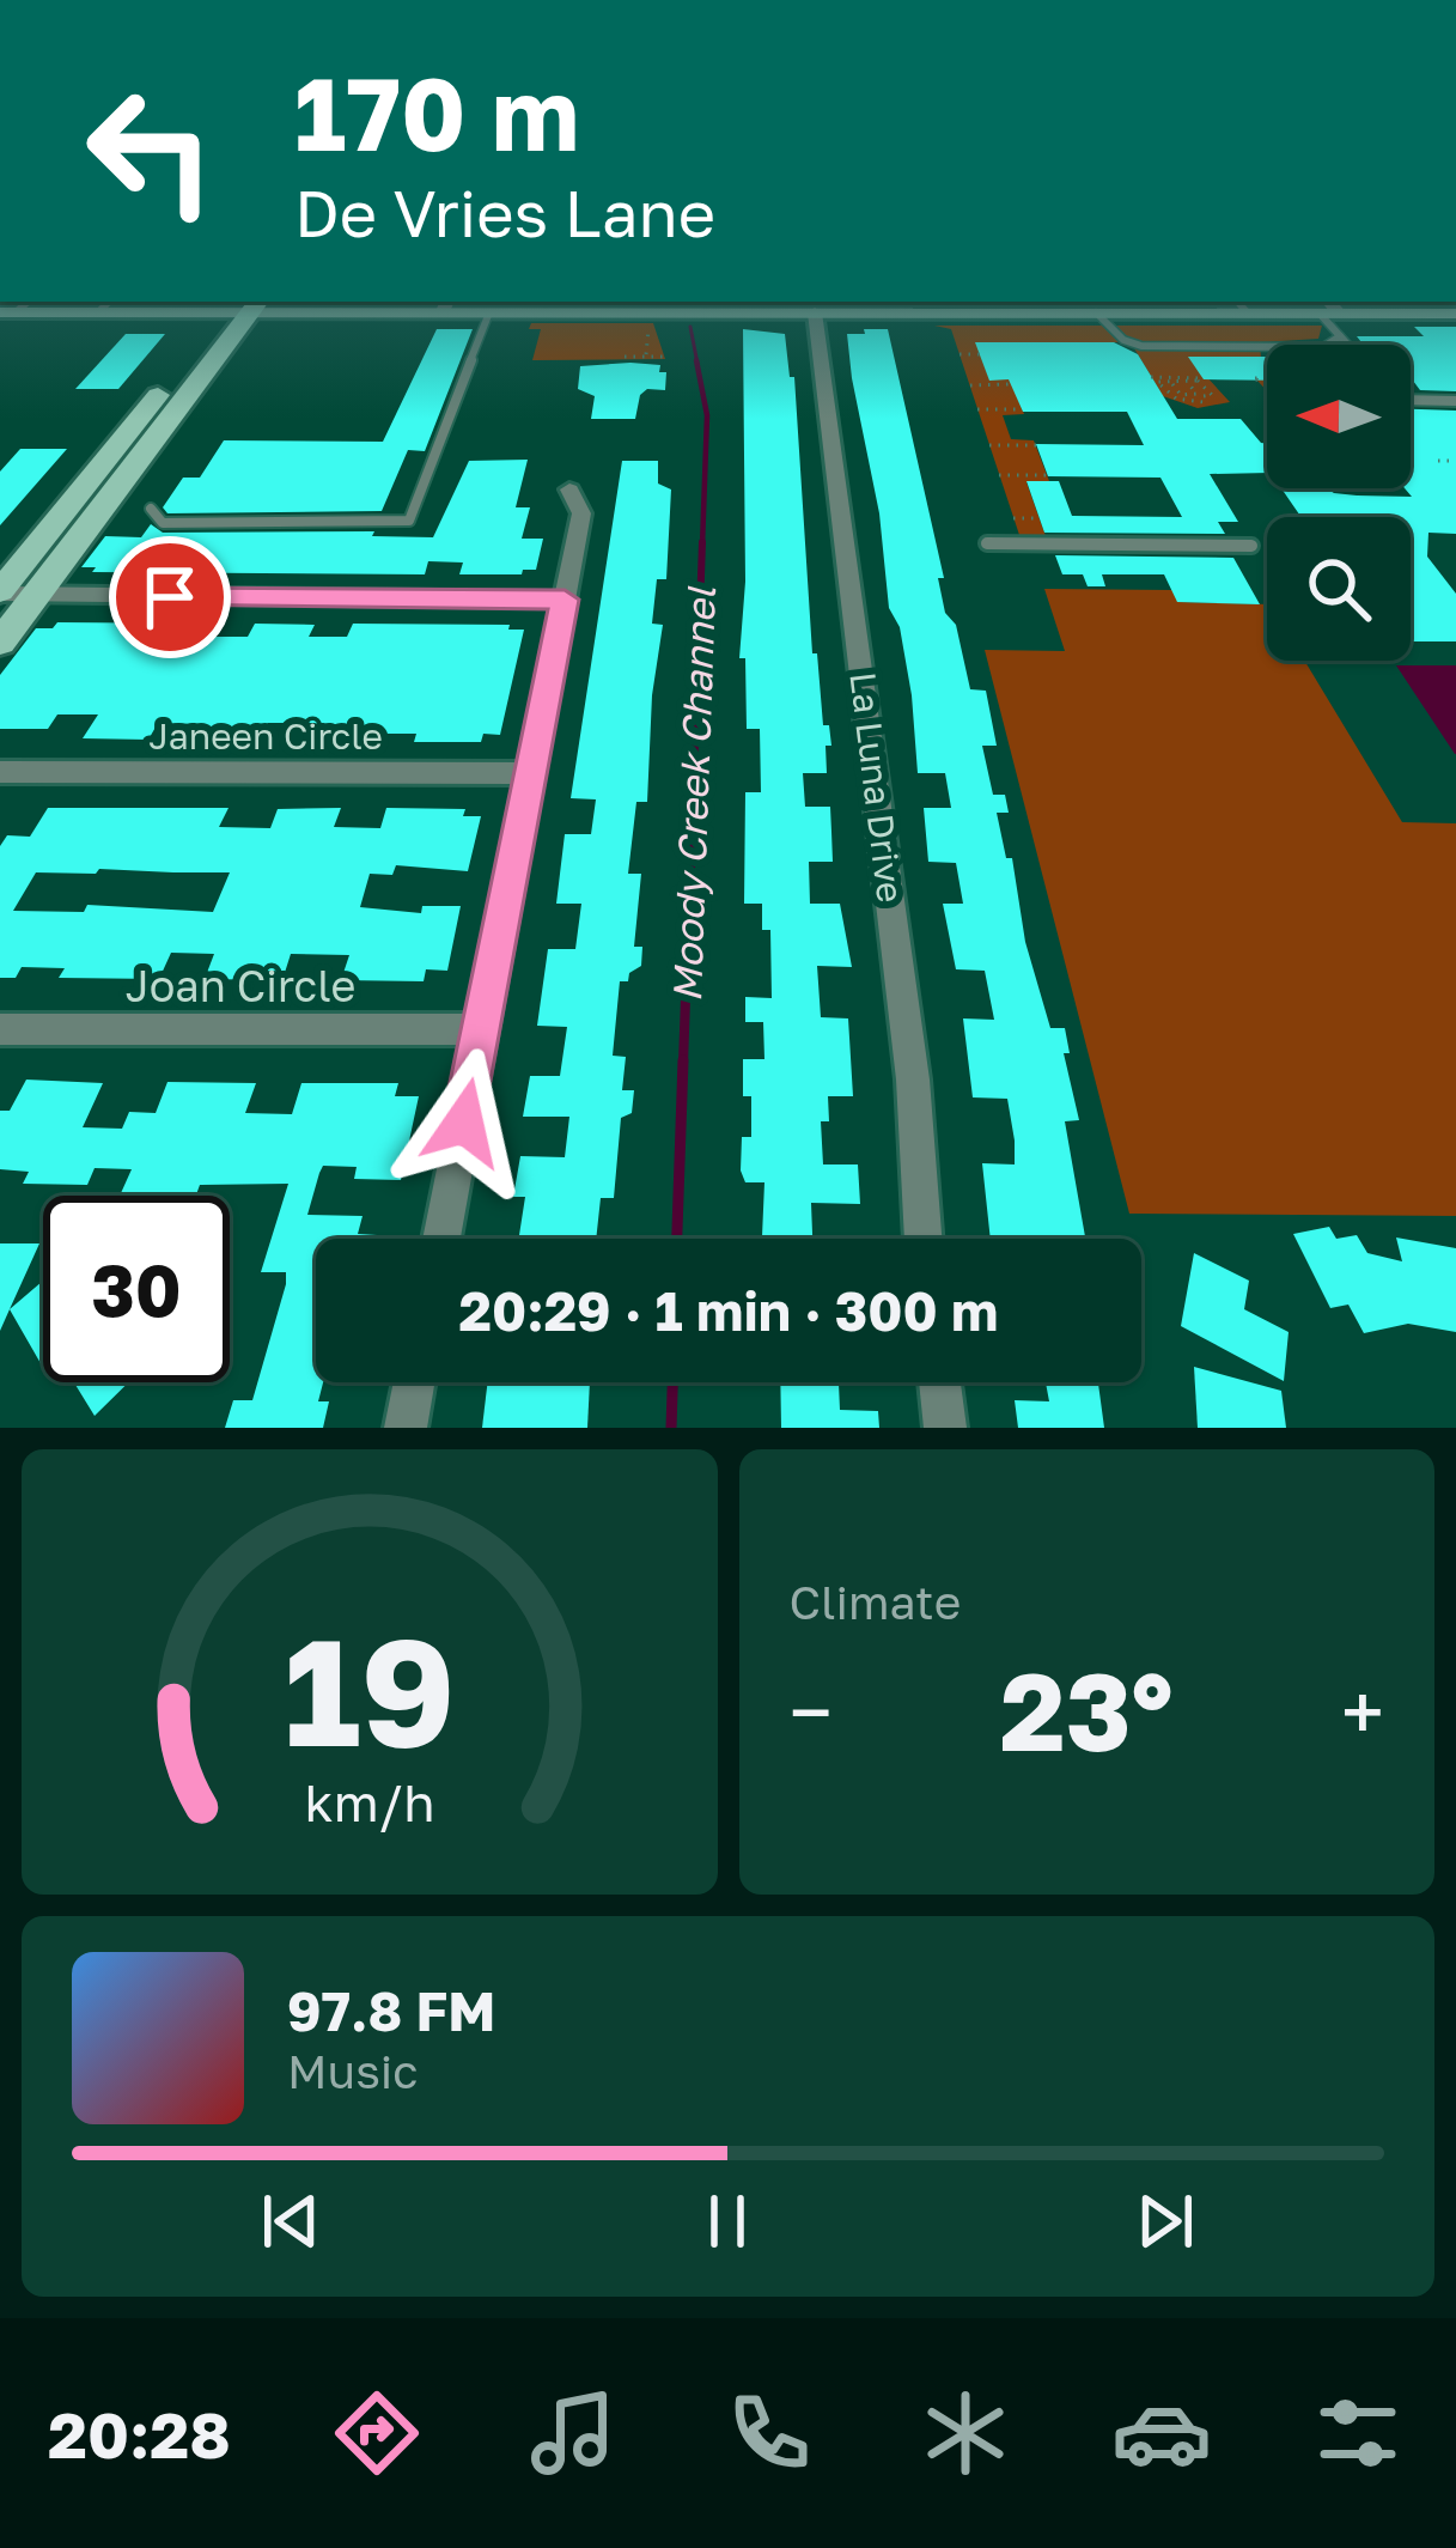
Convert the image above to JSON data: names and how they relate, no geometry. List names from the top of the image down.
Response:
{
  "streets": {
    "street": ["Janeen Circle", "La Luna Drive", "Joan Circle"]
  },
  "water": ["Moody Creek Channel"],
  "north": "left",
  "page": {
    "turn": ["170 m", "De Vries Lane"],
    "limit": "30",
    "trip": "20:29 · 1 min · 300 m",
    "tile": "Climate",
    "heat": ["−", "23°", "+"],
    "song": ["97.8 FM", "Music"],
    "tabs": "20:28",
    "gauge": ["19", "km/h"]
  }
}
